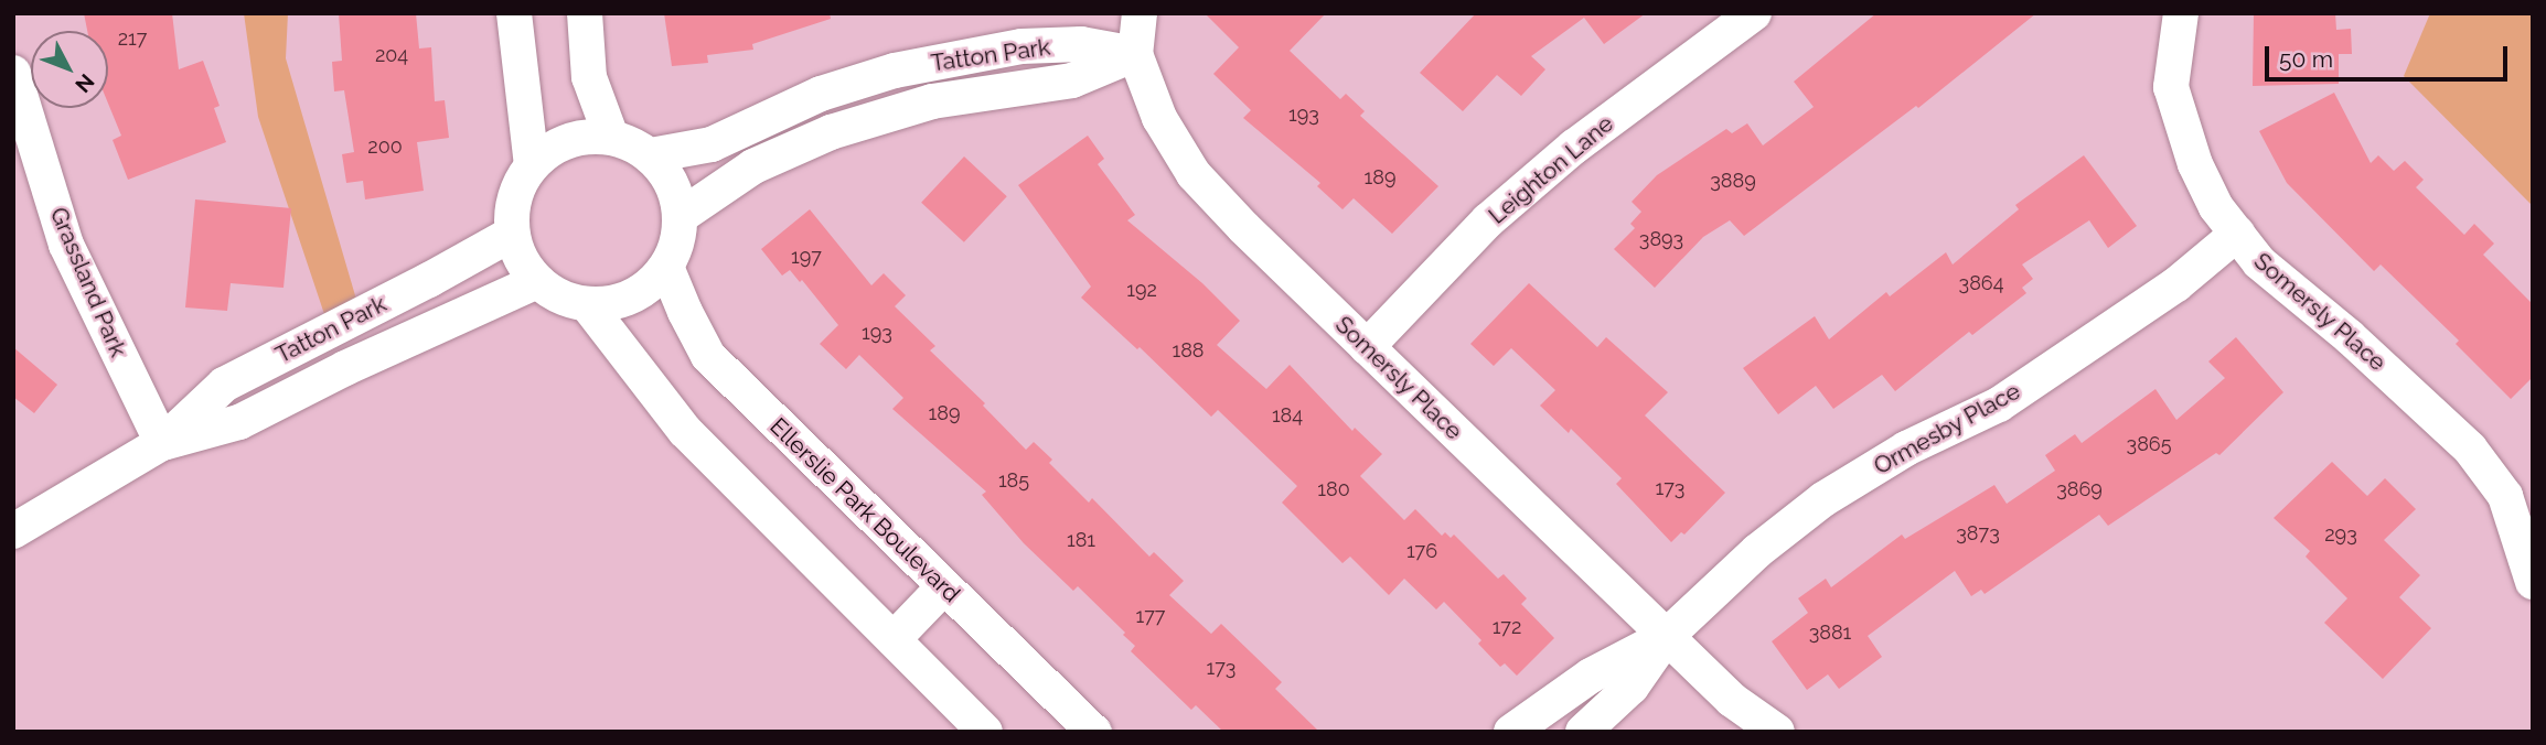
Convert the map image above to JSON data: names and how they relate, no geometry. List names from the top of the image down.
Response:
{
  "streets": {
    "street": [
      "Tatton Park",
      "Leighton Lane",
      "Grassland Park",
      "Somersly Place",
      "Ormesby Place",
      "Ellerslie Park Boulevard"
    ]
  },
  "crossings": [
    ["Tatton Park", "Grassland Park"],
    ["Tatton Park", "Somersly Place"],
    ["Tatton Park", "Ellerslie Park Boulevard"],
    ["Leighton Lane", "Somersly Place"],
    ["Somersly Place", "Ormesby Place"]
  ],
  "house_numbers": [
    "217",
    "204",
    "193",
    "200",
    "189",
    "3889",
    "3893",
    "197",
    "3864",
    "192",
    "193",
    "188",
    "189",
    "184",
    "3865",
    "185",
    "173",
    "180",
    "3869",
    "3873",
    "293",
    "181",
    "176",
    "177",
    "172",
    "3881",
    "173"
  ],
  "scale_bar": "50 m",
  "north": "bottom right"
}
